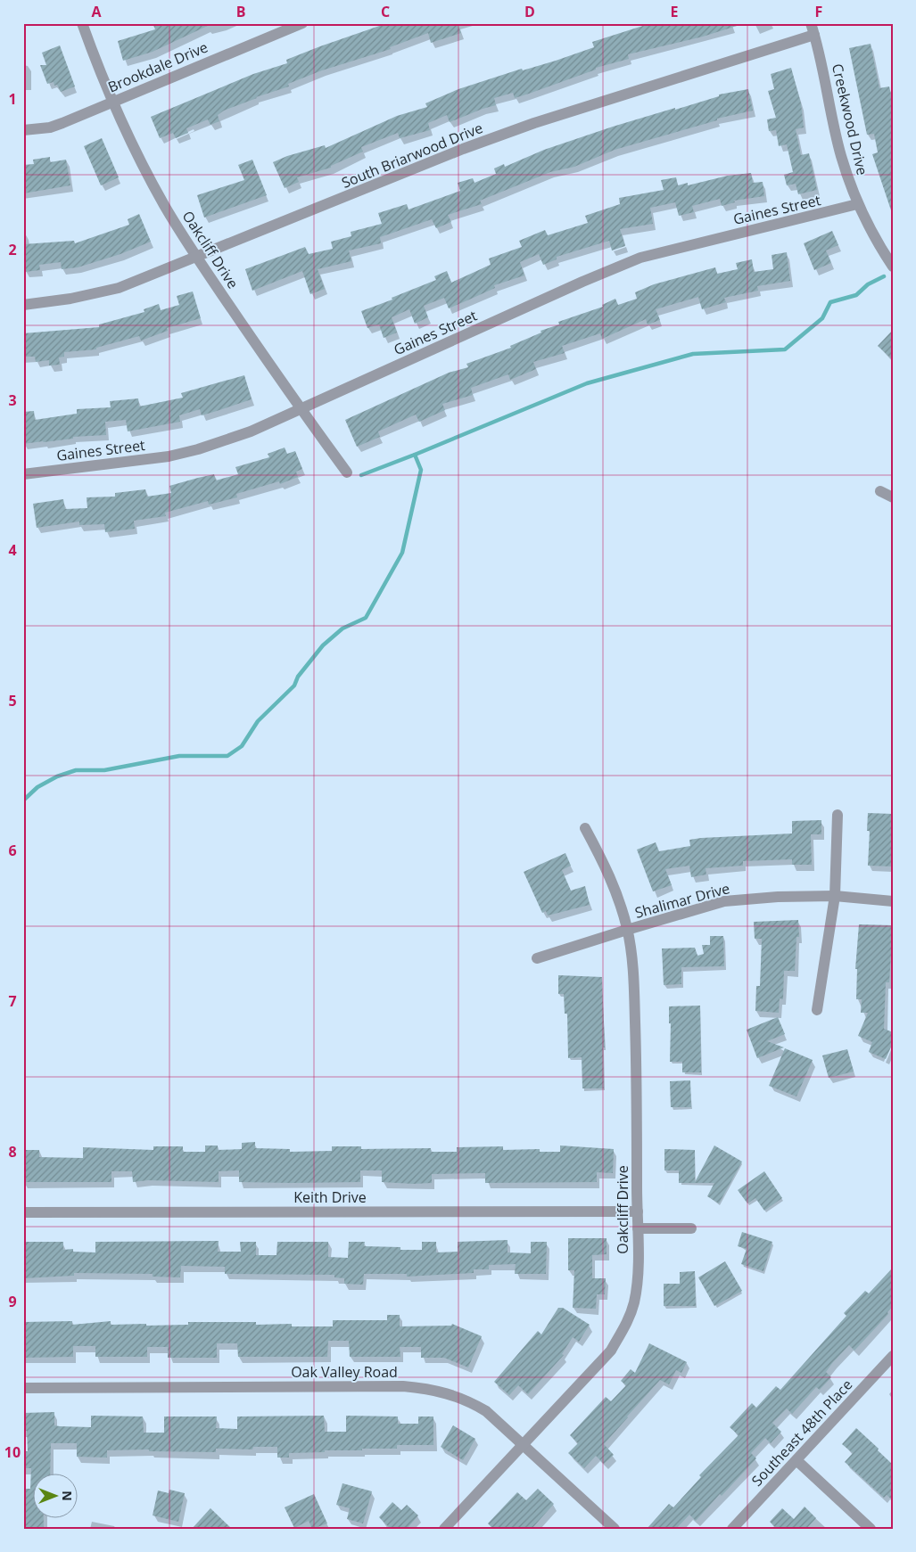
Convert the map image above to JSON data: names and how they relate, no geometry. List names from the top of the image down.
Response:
{
  "streets": {
    "street": [
      "Brookdale Drive",
      "Creekwood Drive",
      "South Briarwood Drive",
      "Gaines Street",
      "Oakcliff Drive",
      "Shalimar Drive",
      "Keith Drive",
      "Oak Valley Road",
      "Southeast 48th Place"
    ]
  },
  "crossings": [
    ["Brookdale Drive", "Oakcliff Drive"],
    ["Creekwood Drive", "South Briarwood Drive"],
    ["Creekwood Drive", "Gaines Street"],
    ["South Briarwood Drive", "Oakcliff Drive"],
    ["Gaines Street", "Oakcliff Drive"],
    ["Oakcliff Drive", "Shalimar Drive"],
    ["Oakcliff Drive", "Keith Drive"],
    ["Oakcliff Drive", "Oak Valley Road"]
  ],
  "north": "right",
  "grid": {
    "columns": [
      "A",
      "B",
      "C",
      "D",
      "E",
      "F"
    ],
    "rows": [
      "1",
      "2",
      "3",
      "4",
      "5",
      "6",
      "7",
      "8",
      "9",
      "10"
    ]
  }
}
